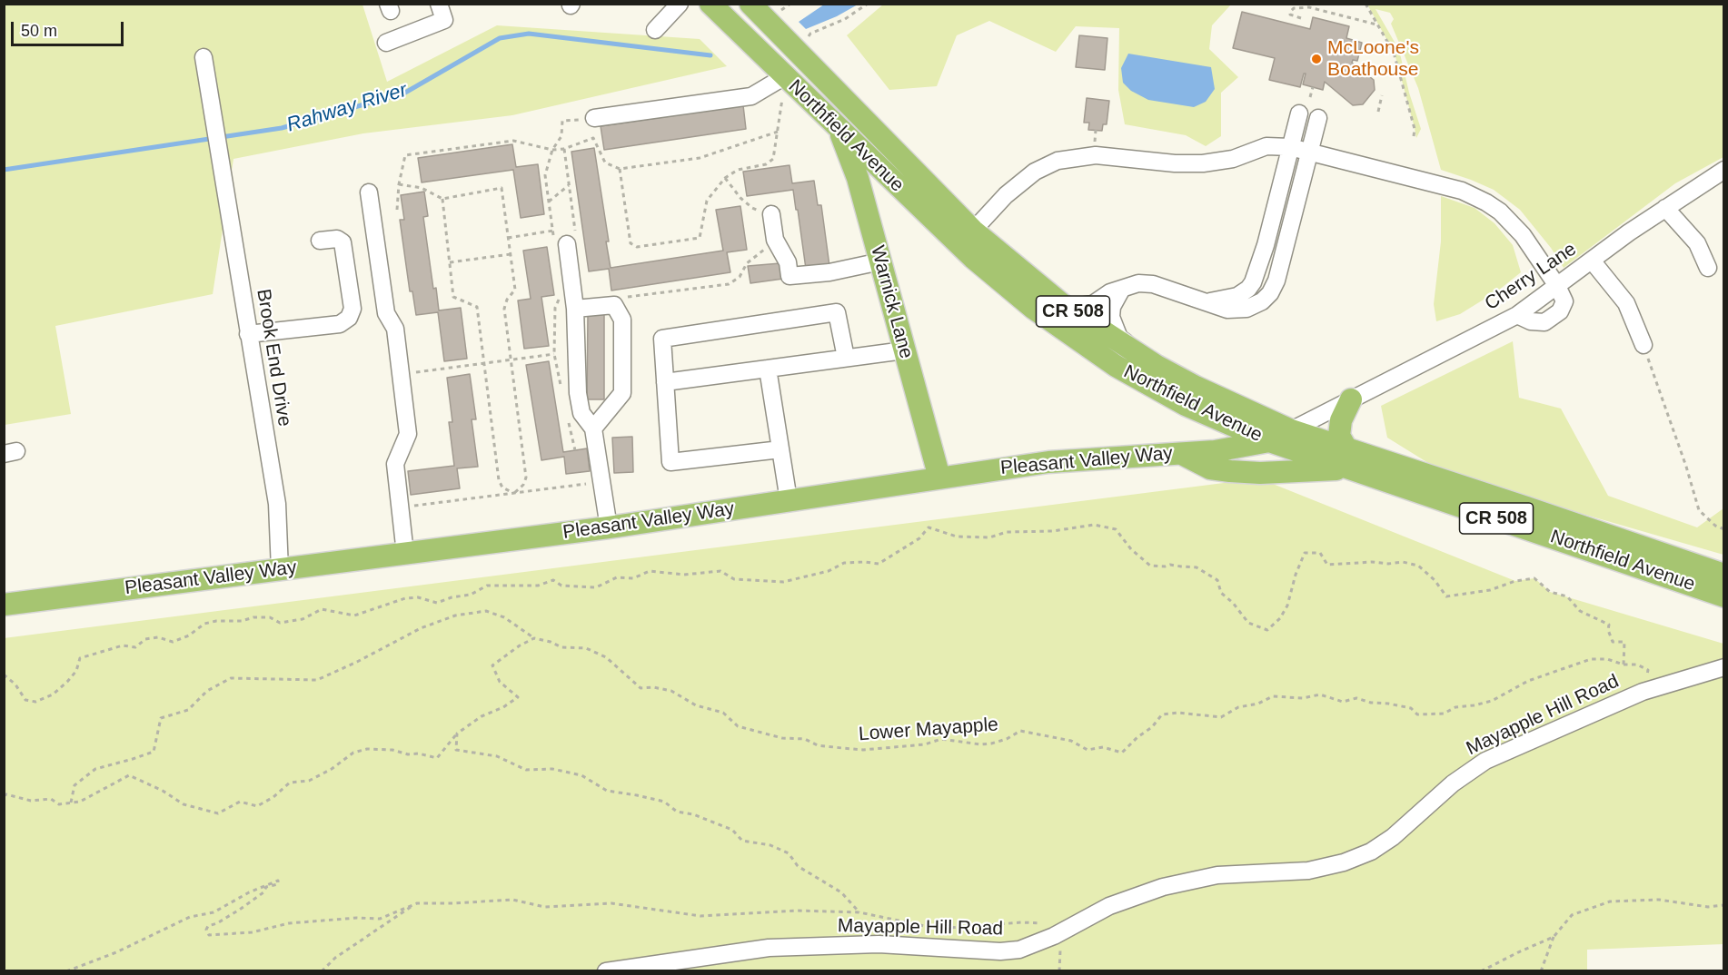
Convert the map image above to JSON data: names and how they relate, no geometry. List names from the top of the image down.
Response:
{
  "streets": {
    "main road": [
      "Northfield Avenue",
      "Warnick Lane",
      "CR 508",
      "Pleasant Valley Way"
    ],
    "street": ["Cherry Lane", "Brook End Drive", "Mayapple Hill Road"],
    "path": ["Lower Mayapple"]
  },
  "crossings": [
    ["Northfield Avenue", "Cherry Lane"],
    ["Northfield Avenue", "Warnick Lane"],
    ["Northfield Avenue", "Pleasant Valley Way"],
    ["Cherry Lane", "Pleasant Valley Way"],
    ["Warnick Lane", "Pleasant Valley Way"],
    ["Brook End Drive", "Pleasant Valley Way"],
    ["Mayapple Hill Road", "Lower Mayapple"]
  ],
  "water": ["Rahway River"],
  "places": ["McLoone's Boathouse"],
  "scale_bar": "50 m"
}
